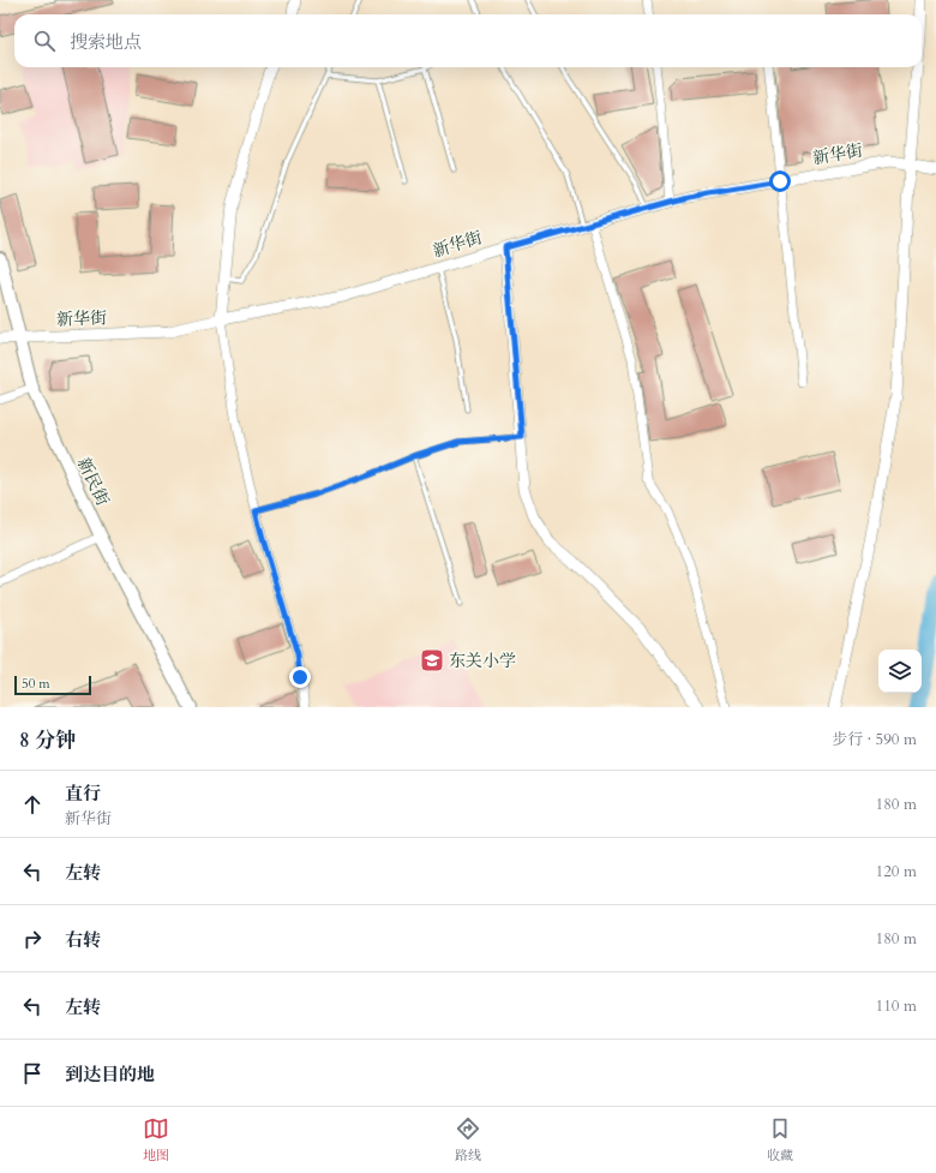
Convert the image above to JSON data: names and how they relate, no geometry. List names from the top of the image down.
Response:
{
  "streets": {
    "main road": ["新民街"],
    "street": ["新华街"]
  },
  "crossings": [
    ["新华街", "新民街"]
  ],
  "places": {
    "school or university": ["东关小学"]
  },
  "scale_bar": "50 m",
  "page": {
    "search": "搜索地点",
    "scale": "50 m",
    "heading": ["8 分钟", "步行 · 590 m"],
    "list": [
      ["直行", "新华街", "180 m"],
      ["左转", "120 m"],
      ["右转", "180 m"],
      ["左转", "110 m"],
      "到达目的地"
    ],
    "nav": ["地图", "路线", "收藏"]
  }
}
